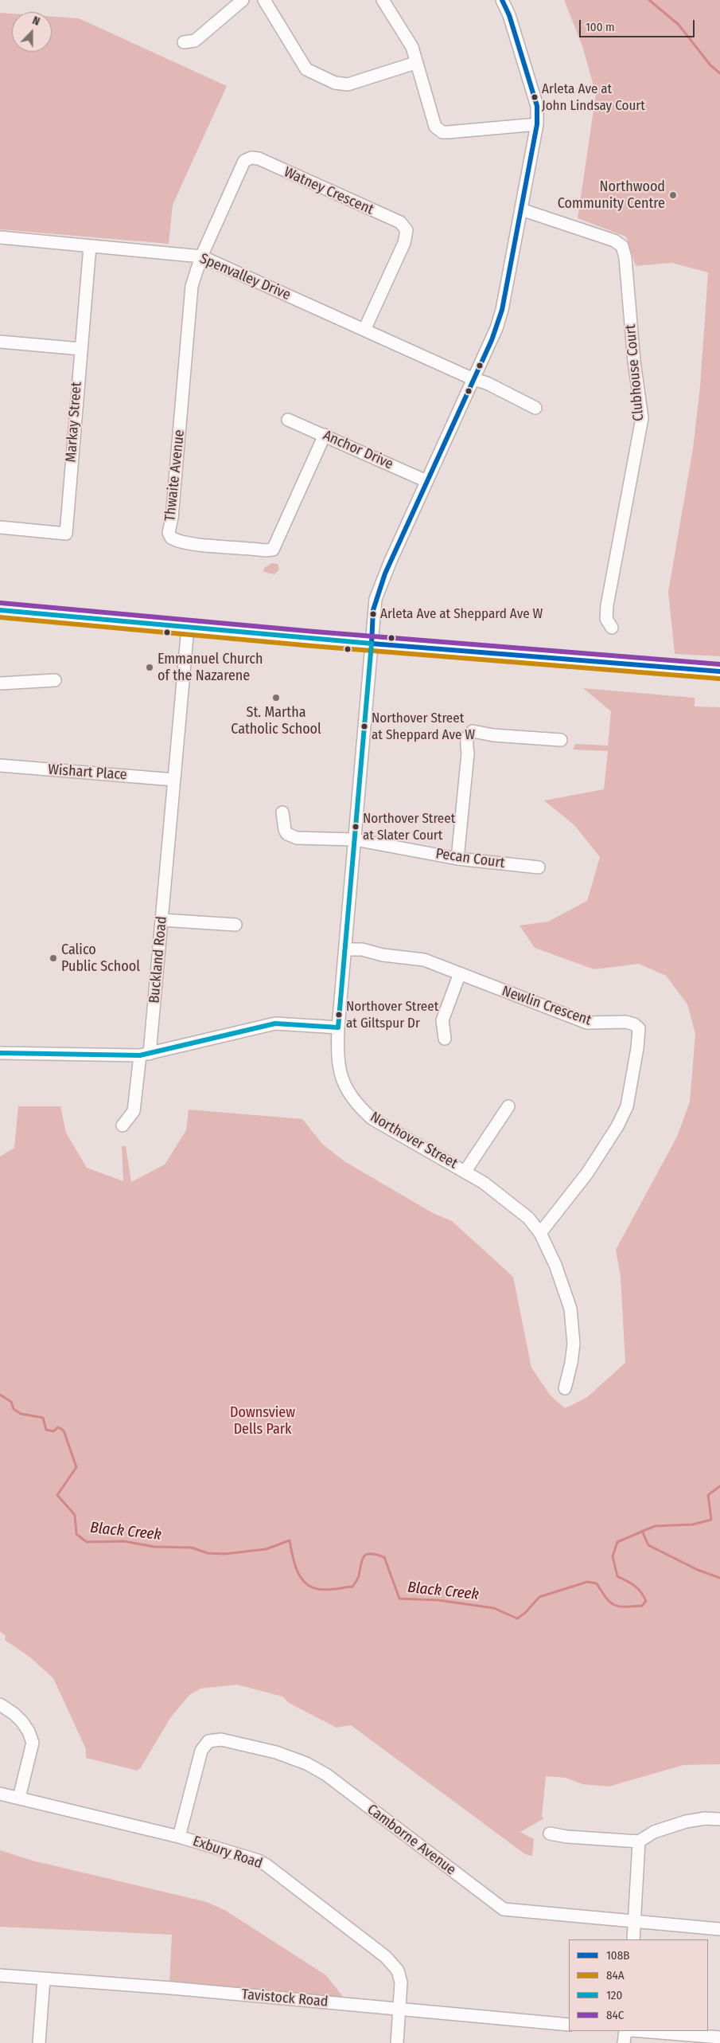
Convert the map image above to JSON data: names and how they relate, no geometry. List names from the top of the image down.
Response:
{
  "streets": {
    "street": [
      "Watney Crescent",
      "Spenvalley Drive",
      "Clubhouse Court",
      "Markay Street",
      "Anchor Drive",
      "Thwaite Avenue",
      "Wishart Place",
      "Pecan Court",
      "Buckland Road",
      "Newlin Crescent",
      "Northover Street",
      "Camborne Avenue",
      "Exbury Road",
      "Tavistock Road"
    ]
  },
  "crossings": [
    ["Watney Crescent", "Spenvalley Drive"],
    ["Watney Crescent", "Thwaite Avenue"],
    ["Spenvalley Drive", "Markay Street"],
    ["Spenvalley Drive", "Thwaite Avenue"],
    ["Spenvalley Drive", "Northover Street"],
    ["Clubhouse Court", "Northover Street"],
    ["Anchor Drive", "Thwaite Avenue"],
    ["Anchor Drive", "Northover Street"],
    ["Wishart Place", "Buckland Road"],
    ["Pecan Court", "Northover Street"],
    ["Newlin Crescent", "Northover Street"],
    ["Camborne Avenue", "Exbury Road"],
    ["Exbury Road", "Tavistock Road"]
  ],
  "water": ["Black Creek"],
  "parks": ["Downsview Dells Park"],
  "places": [
    "Arleta Ave at John Lindsay Court",
    "Northwood Community Centre",
    "Arleta Ave at Sheppard Ave W",
    "Emmanuel Church of the Nazarene",
    "St. Martha Catholic School",
    "Northover Street at Sheppard Ave W",
    "Northover Street at Slater Court",
    "Calico Public School",
    "Northover Street at Giltspur Dr"
  ],
  "lines": [
    "transit line 108B",
    "transit line 84C",
    "transit line 120",
    "transit line 84A"
  ],
  "legend": [
    "108B",
    "84A",
    "120",
    "84C"
  ],
  "scale_bar": "100 m",
  "north": "top"
}
